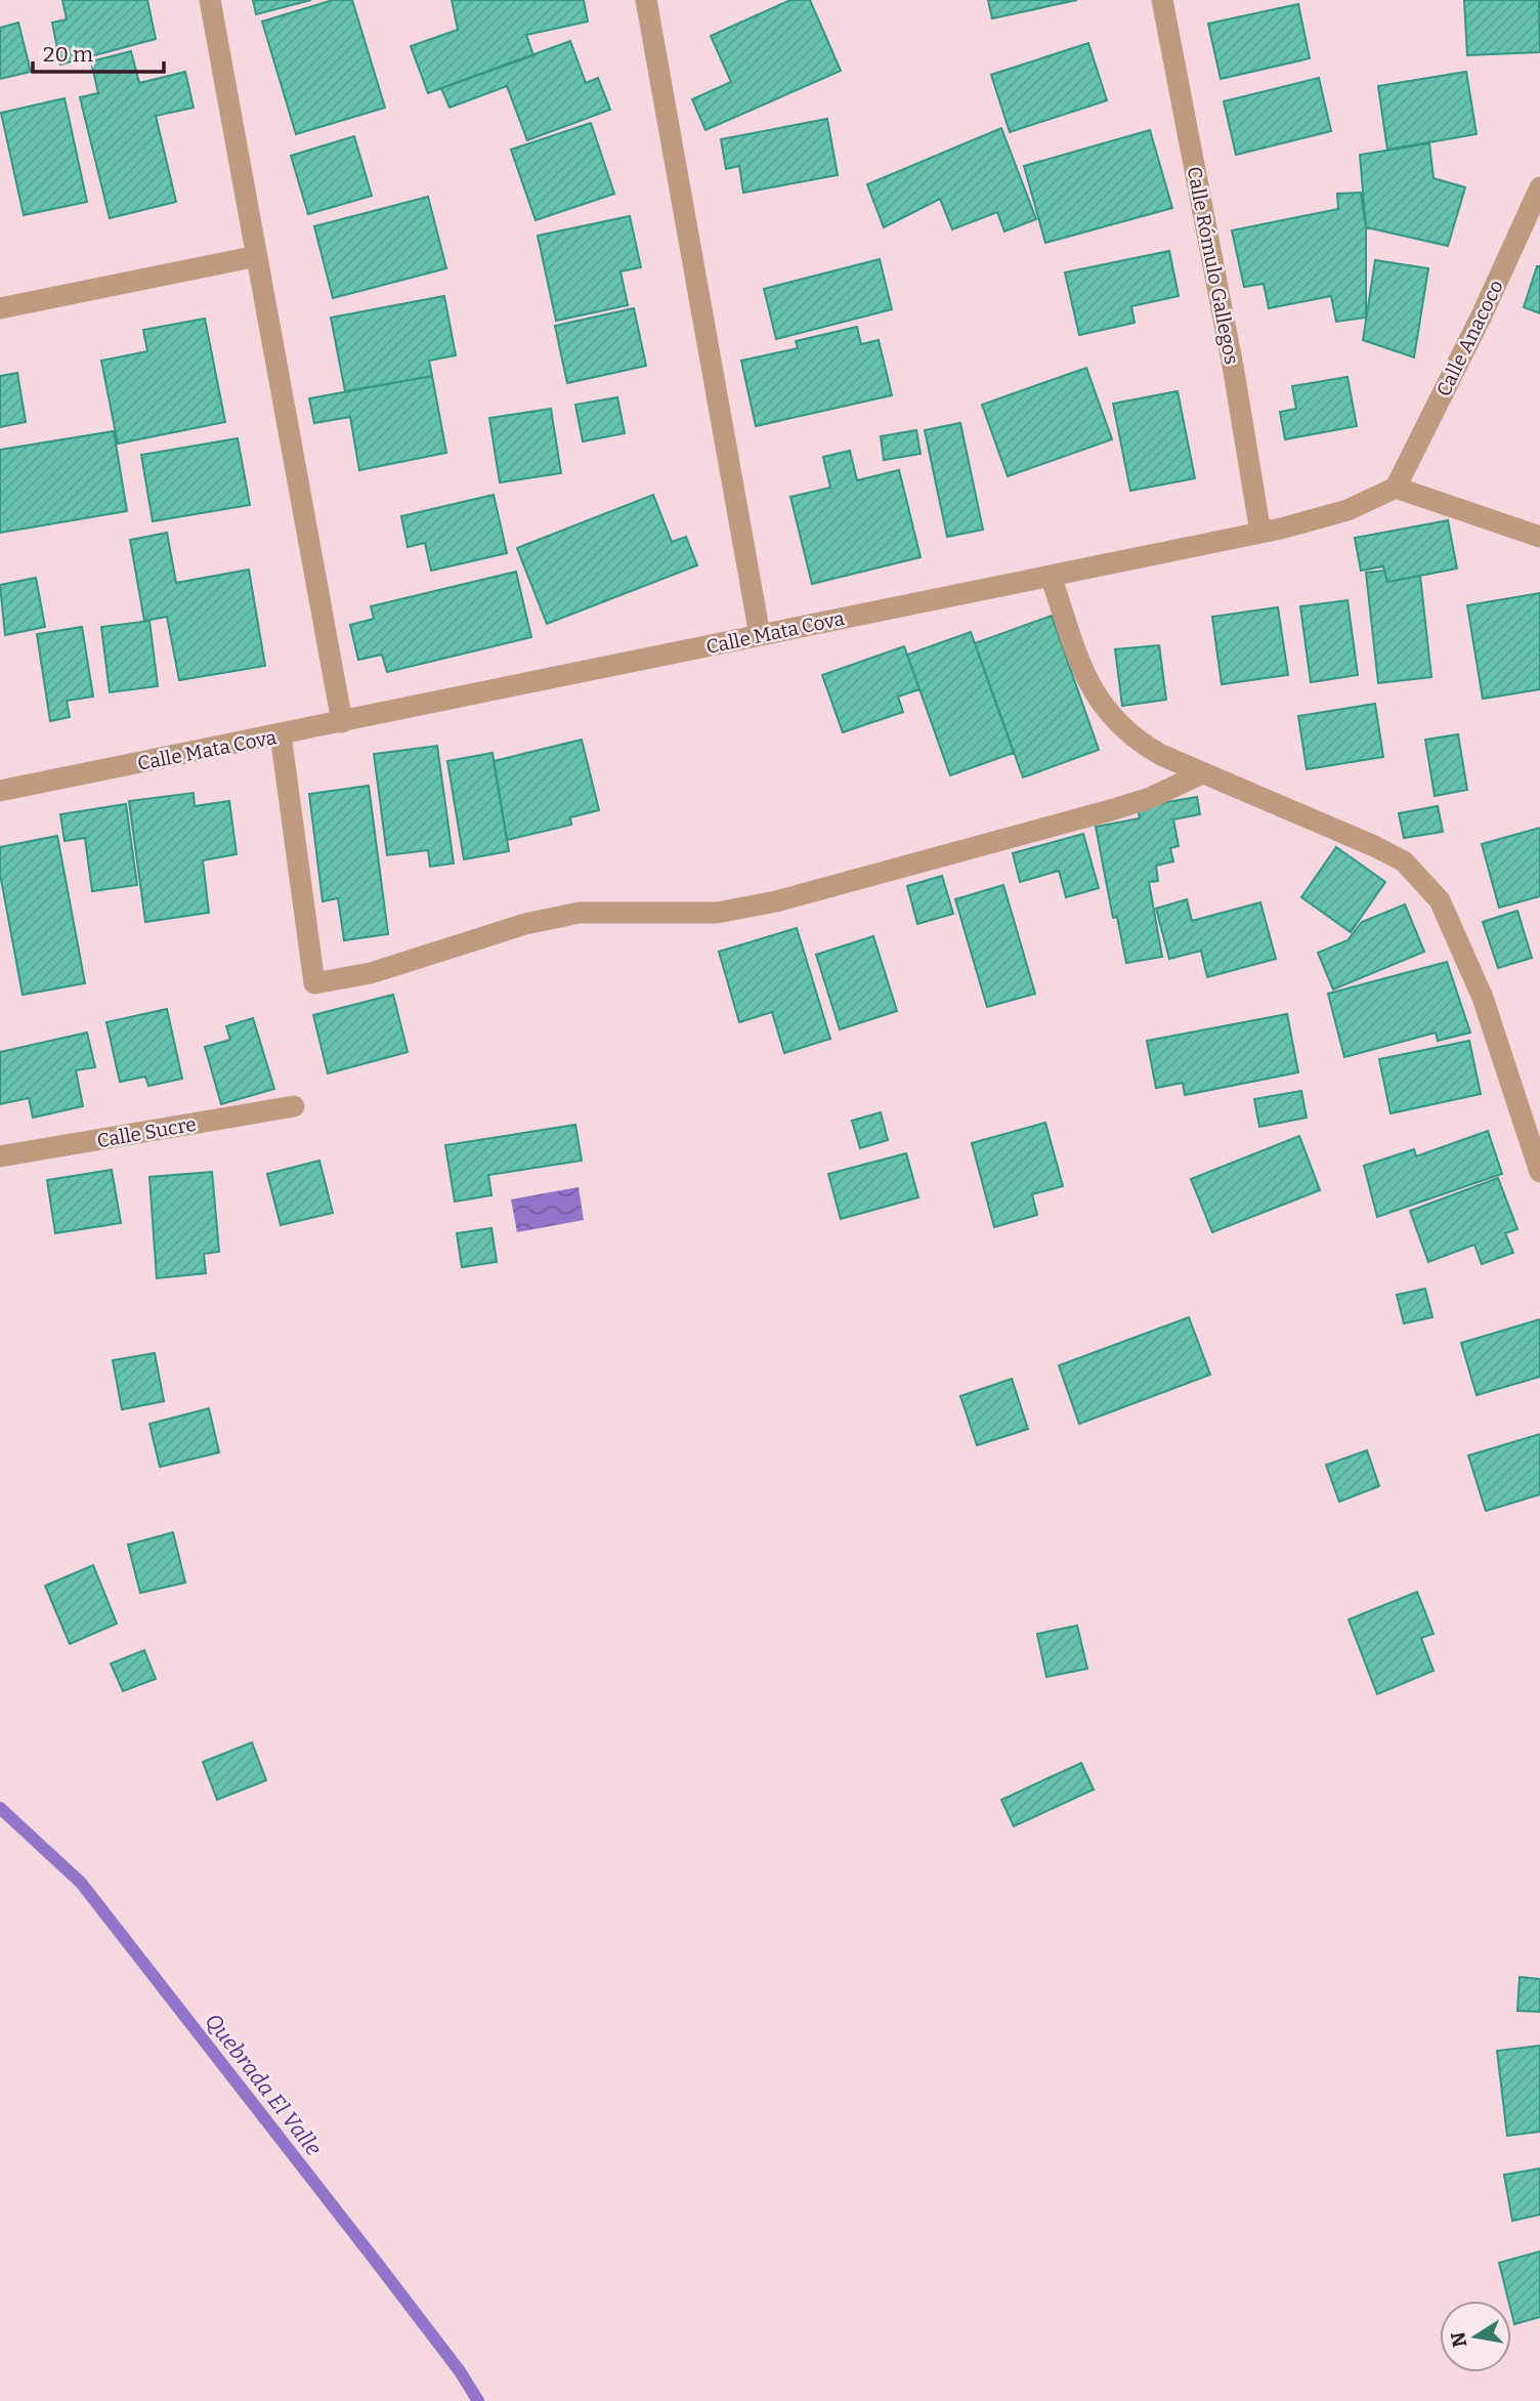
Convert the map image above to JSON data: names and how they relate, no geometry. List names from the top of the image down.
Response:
{
  "streets": {
    "street": [
      "Calle Rómulo Gallegos",
      "Calle Anacoco",
      "Calle Mata Cova",
      "Calle Sucre"
    ]
  },
  "crossings": [
    ["Calle Rómulo Gallegos", "Calle Mata Cova"],
    ["Calle Anacoco", "Calle Mata Cova"]
  ],
  "water": ["Quebrada El Valle"],
  "scale_bar": "20 m",
  "north": "left"
}
